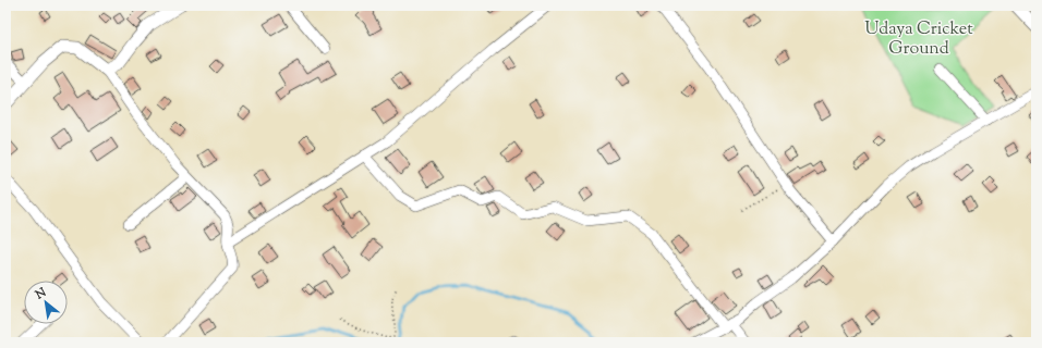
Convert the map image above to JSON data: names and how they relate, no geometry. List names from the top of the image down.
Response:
{
  "parks": ["Udaya Cricket Ground"],
  "north": "top left"
}
